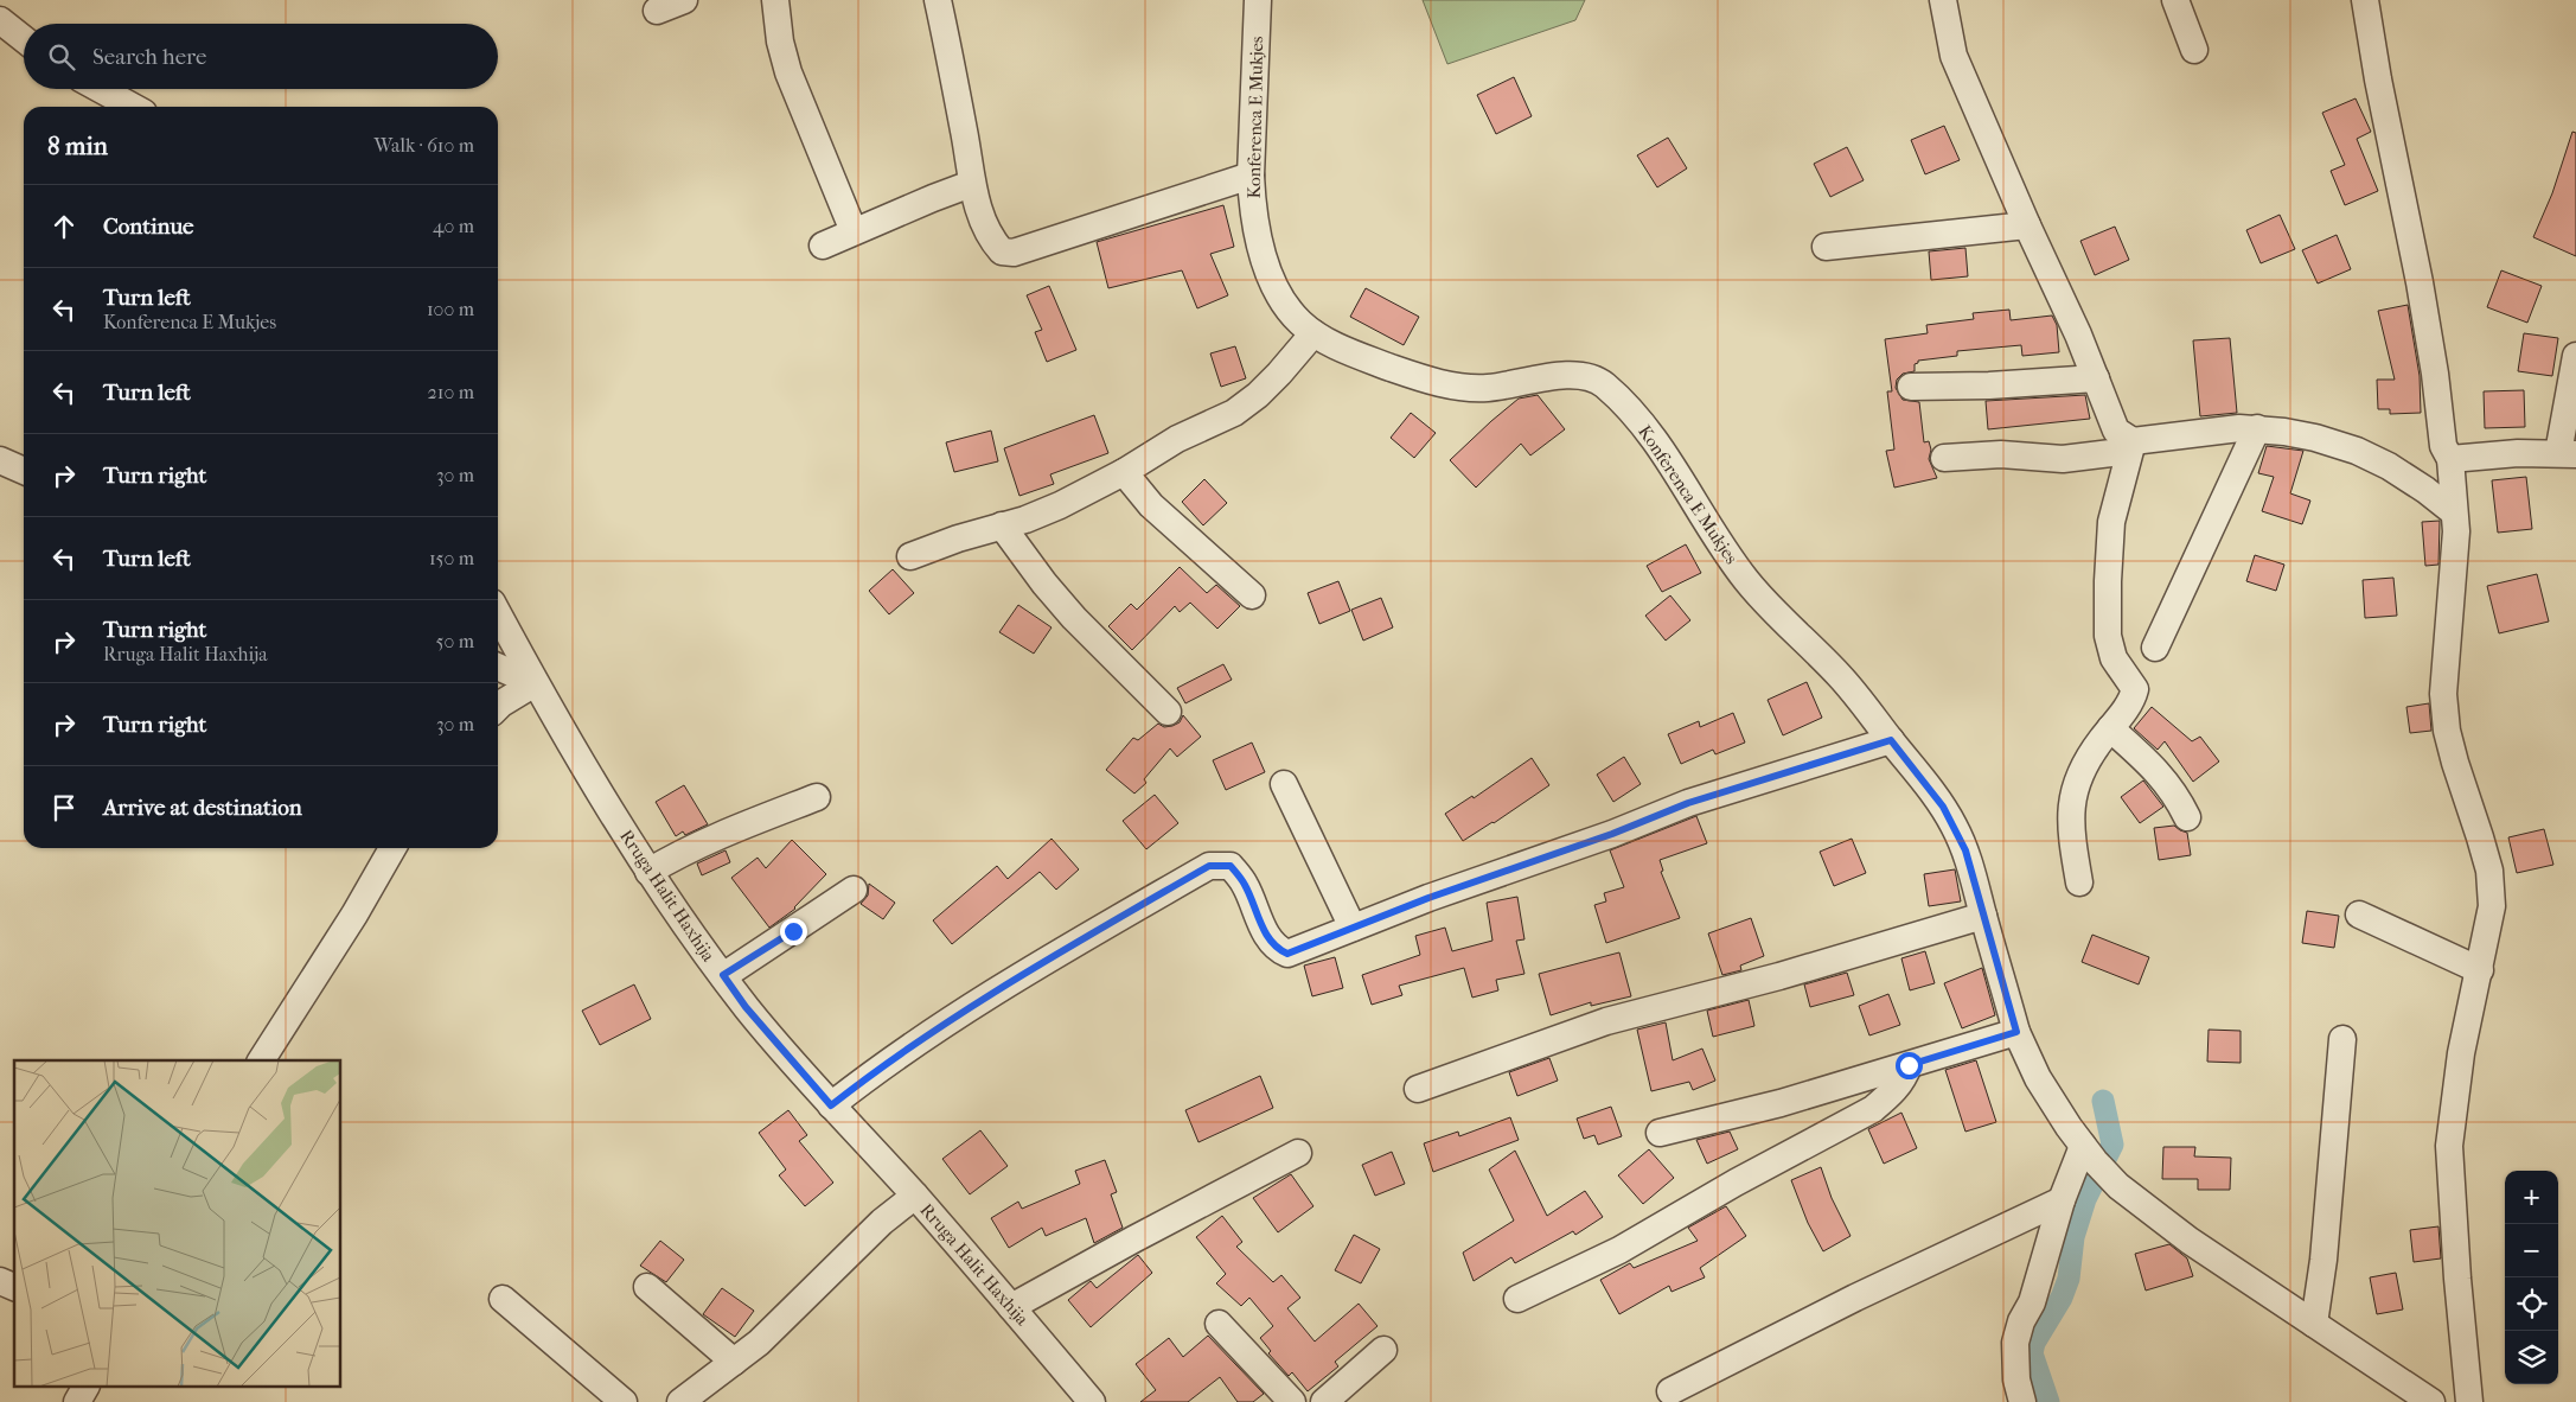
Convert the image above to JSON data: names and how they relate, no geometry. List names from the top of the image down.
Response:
{
  "streets": {
    "street": ["Konferenca E Mukjes", "Rruga Halit Haxhija"]
  },
  "page": {
    "search": "Search here",
    "heading": ["8 min", "Walk · 610 m"],
    "list": [
      ["Continue", "40 m"],
      ["Turn left", "Konferenca E Mukjes", "100 m"],
      ["Turn left", "210 m"],
      ["Turn right", "30 m"],
      ["Turn left", "150 m"],
      ["Turn right", "Rruga Halit Haxhija", "50 m"],
      ["Turn right", "30 m"],
      "Arrive at destination"
    ],
    "map_buttons": ["+", "−"]
  }
}
